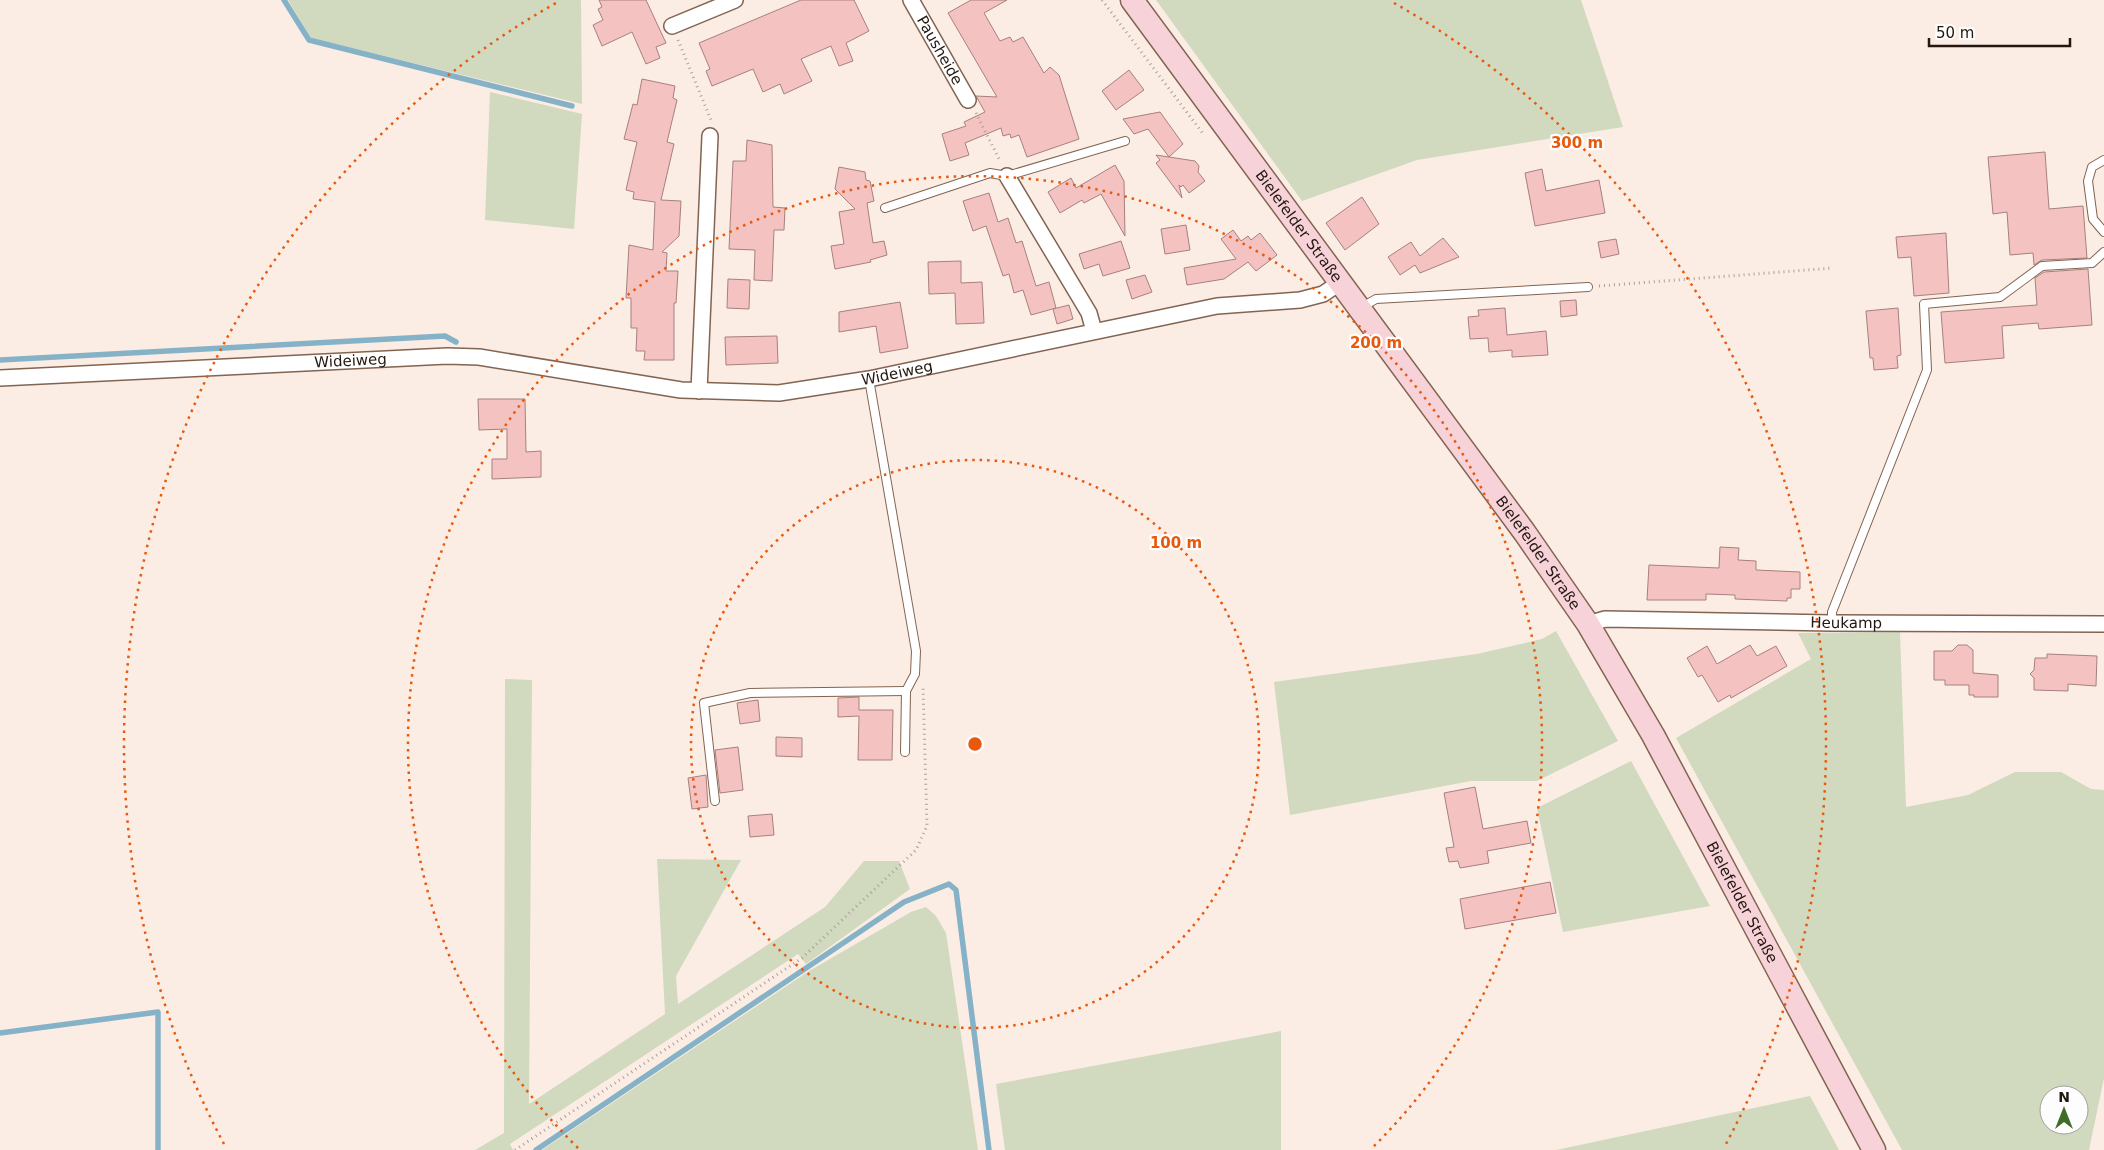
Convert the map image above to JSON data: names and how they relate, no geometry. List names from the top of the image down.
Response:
{
  "streets": {
    "main road": ["Bielefelder Straße"],
    "street": ["Pausheide", "Wideiweg", "Heukamp"]
  },
  "crossings": [
    ["Bielefelder Straße", "Wideiweg"],
    ["Bielefelder Straße", "Heukamp"]
  ],
  "scale_bar": "50 m",
  "north": "top",
  "rings": ["300 m", "200 m", "100 m"]
}
